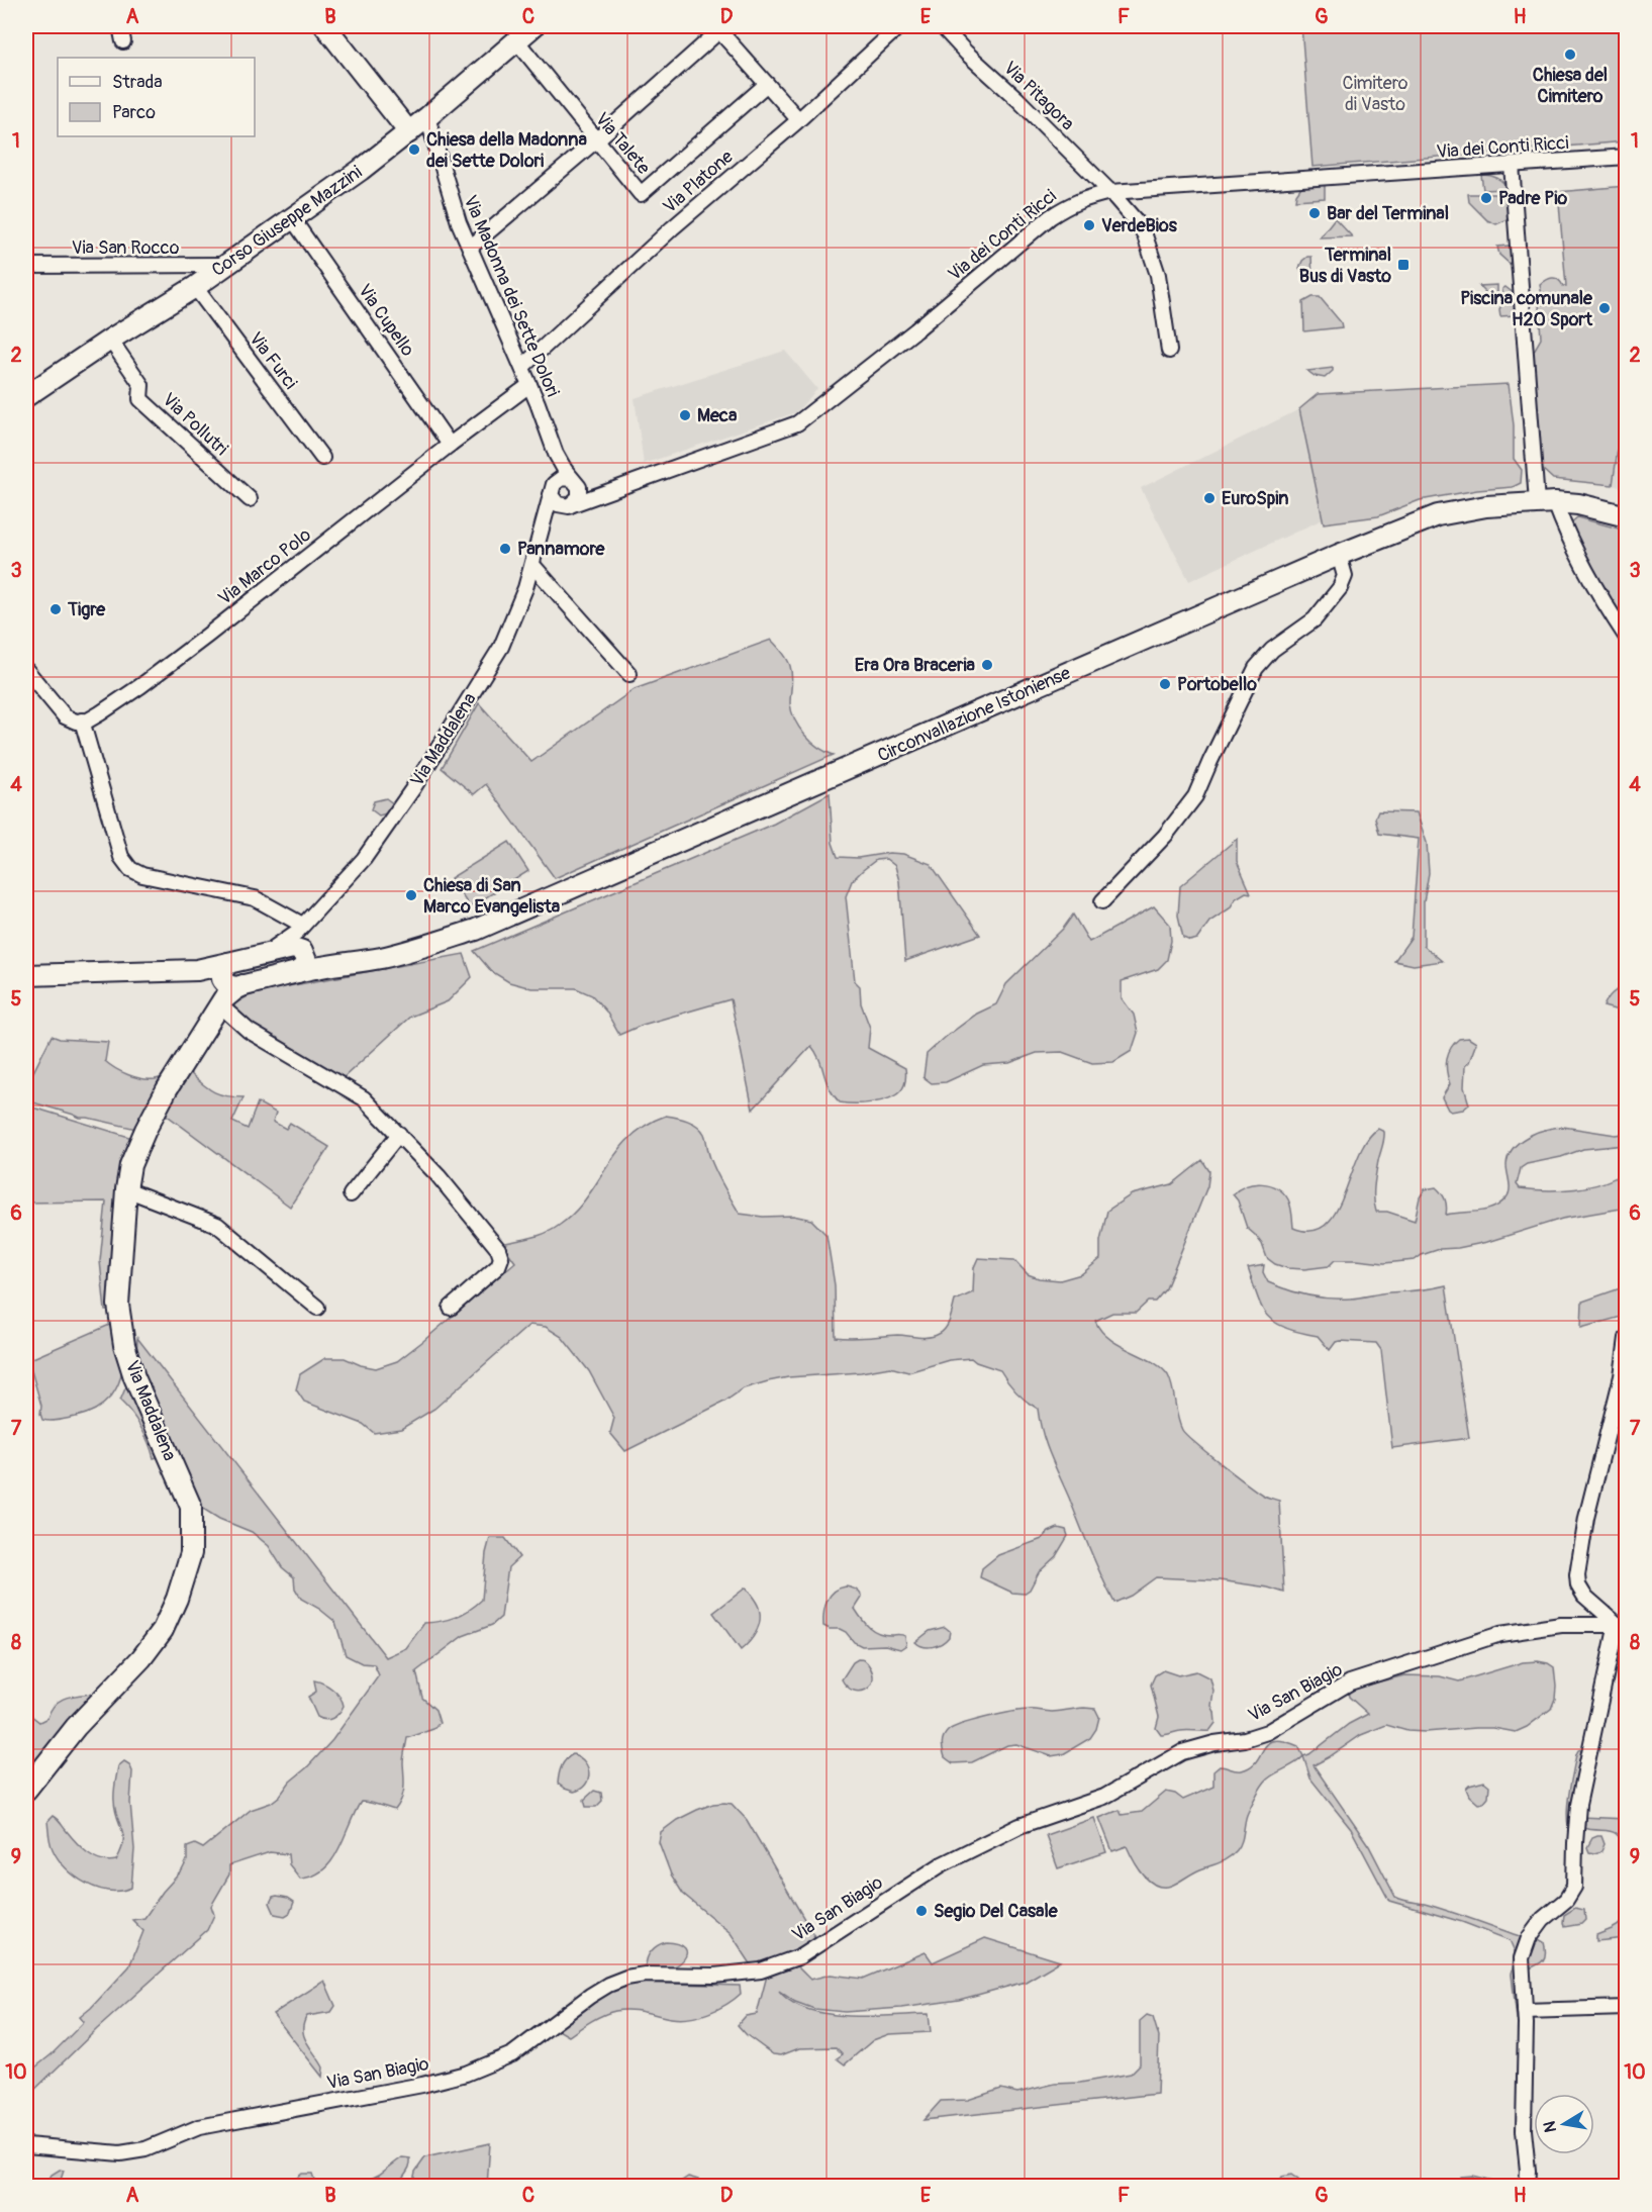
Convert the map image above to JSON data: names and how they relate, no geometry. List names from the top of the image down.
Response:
{
  "streets": {
    "main road": ["Corso Giuseppe Mazzini", "Circonvallazione Istoniense", "Via Maddalena"],
    "street": [
      "Via Pitagora",
      "Via Talete",
      "Via dei Conti Ricci",
      "Via Platone",
      "Via San Rocco",
      "Via Madonna dei Sette Dolori",
      "Via Cupello",
      "Via Furci",
      "Via Pollutri",
      "Via Marco Polo",
      "Via San Biagio"
    ]
  },
  "crossings": [
    ["Via Pitagora", "Via dei Conti Ricci"],
    ["Via Talete", "Corso Giuseppe Mazzini"],
    ["Via dei Conti Ricci", "Via Madonna dei Sette Dolori"],
    ["Via dei Conti Ricci", "Via Maddalena"],
    ["Via Platone", "Via Madonna dei Sette Dolori"],
    ["Corso Giuseppe Mazzini", "Via San Rocco"],
    ["Corso Giuseppe Mazzini", "Via Madonna dei Sette Dolori"],
    ["Corso Giuseppe Mazzini", "Via Cupello"],
    ["Corso Giuseppe Mazzini", "Via Furci"],
    ["Corso Giuseppe Mazzini", "Via Pollutri"],
    ["Via Madonna dei Sette Dolori", "Via Marco Polo"],
    ["Via Madonna dei Sette Dolori", "Via Maddalena"],
    ["Via Cupello", "Via Marco Polo"],
    ["Circonvallazione Istoniense", "Via Maddalena"]
  ],
  "parks": ["Cimitero di Vasto"],
  "places": {
    "other": [
      "Chiesa del Cimitero",
      "Chiesa della Madonna dei Sette Dolori",
      "Padre Pio",
      "Bar del Terminal",
      "VerdeBios",
      "Piscina comunale H20 Sport",
      "Meca",
      "EuroSpin",
      "Pannamore",
      "Tigre",
      "Era Ora Braceria",
      "Portobello",
      "Chiesa di San Marco Evangelista",
      "Segio Del Casale"
    ],
    "transit": ["Terminal Bus di Vasto"]
  },
  "legend": ["Strada", "Parco"],
  "north": "left",
  "grid": {
    "columns": [
      "A",
      "B",
      "C",
      "D",
      "E",
      "F",
      "G",
      "H"
    ],
    "rows": [
      "1",
      "2",
      "3",
      "4",
      "5",
      "6",
      "7",
      "8",
      "9",
      "10"
    ]
  }
}
